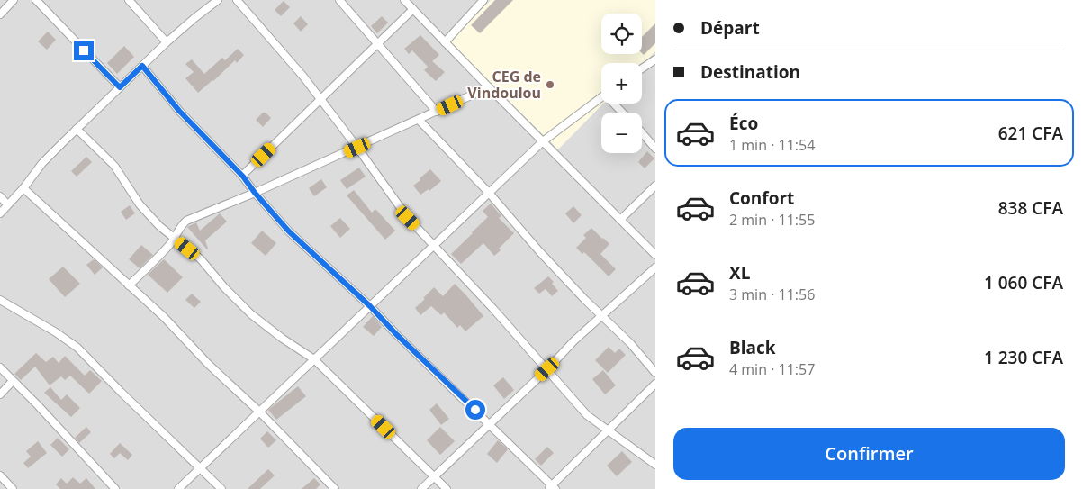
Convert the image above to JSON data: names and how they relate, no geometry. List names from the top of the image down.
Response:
{
  "places": ["CEG de Vindoulou"],
  "page": {
    "banner": ["Départ", "Destination"],
    "map_buttons": ["+", "−"],
    "list": [
      {
        "name": "Éco",
        "note": "1 min · 11:54",
        "value": "621 CFA"
      },
      {
        "name": "Confort",
        "note": "2 min · 11:55",
        "value": "838 CFA"
      },
      {
        "name": "XL",
        "note": "3 min · 11:56",
        "value": "1 060 CFA"
      },
      {
        "name": "Black",
        "note": "4 min · 11:57",
        "value": "1 230 CFA"
      }
    ],
    "buttons": "Confirmer"
  }
}
